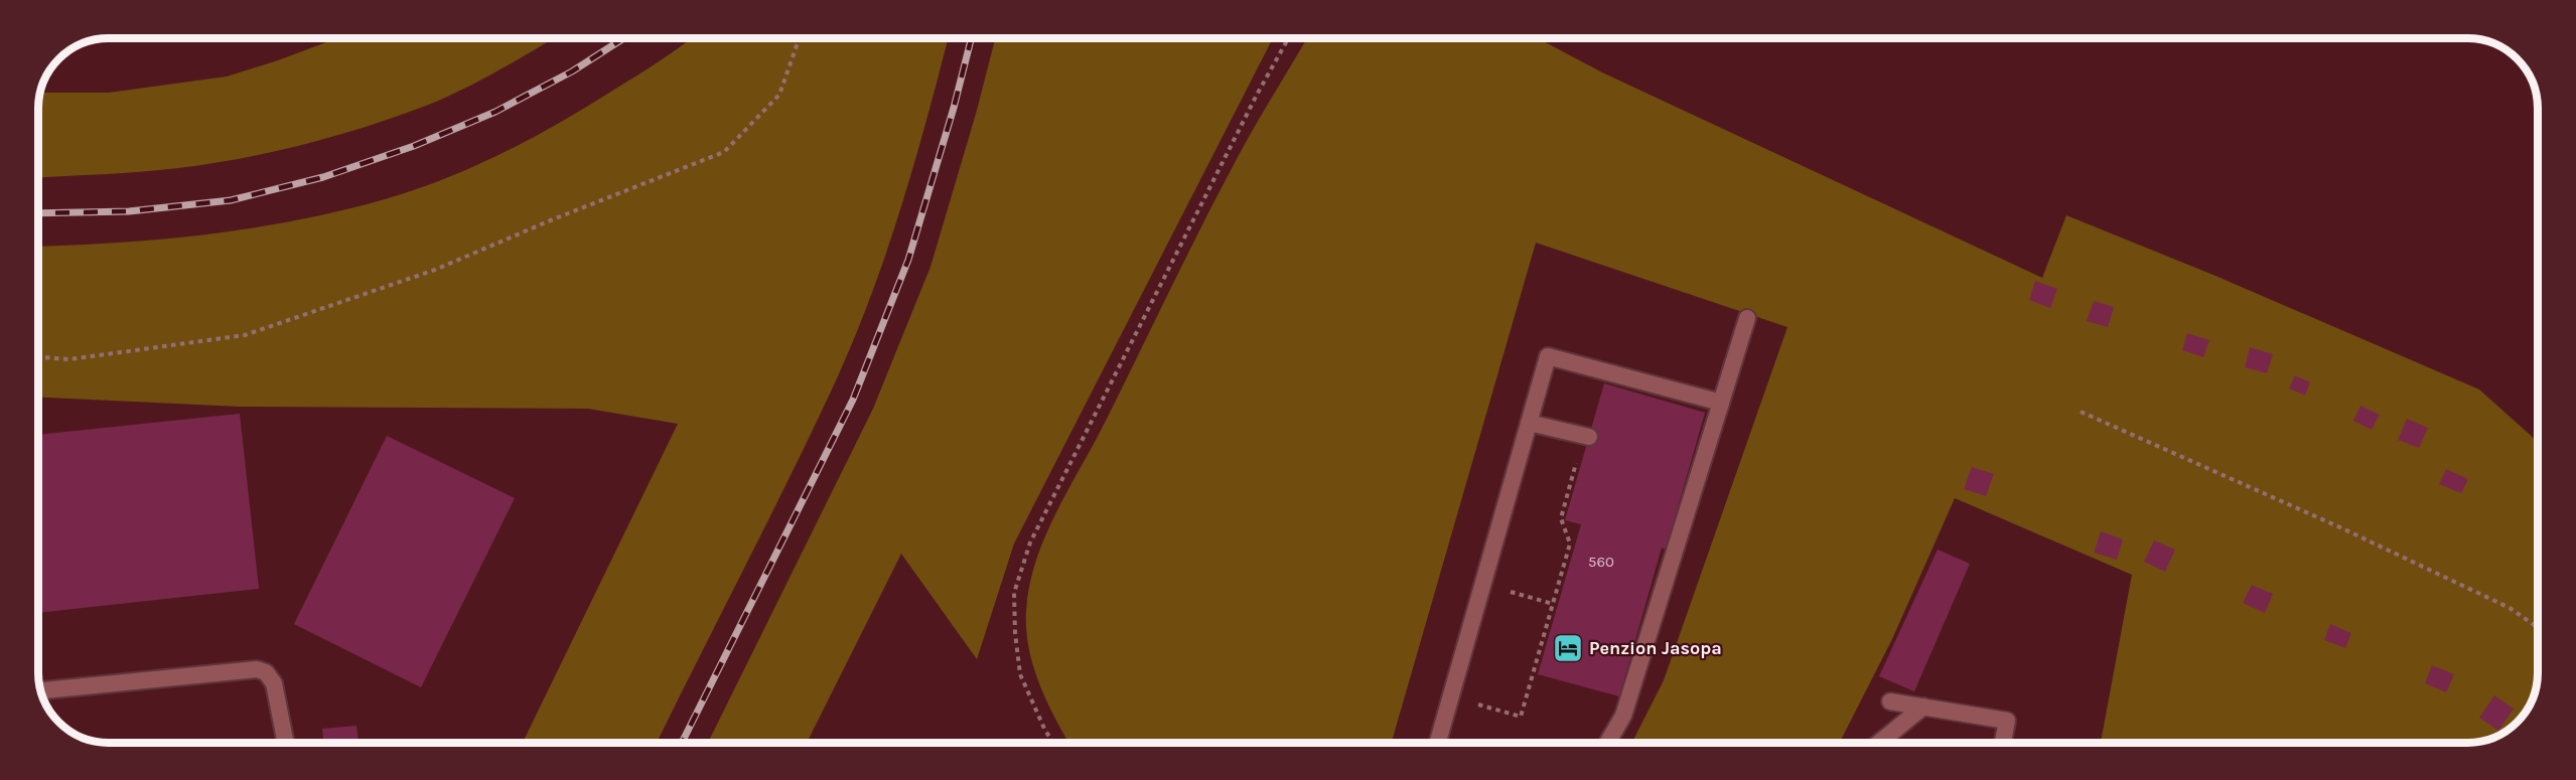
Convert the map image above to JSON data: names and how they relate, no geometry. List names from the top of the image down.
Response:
{
  "places": {
    "hotel": ["Penzion Jasopa"]
  },
  "house_numbers": ["560"]
}
